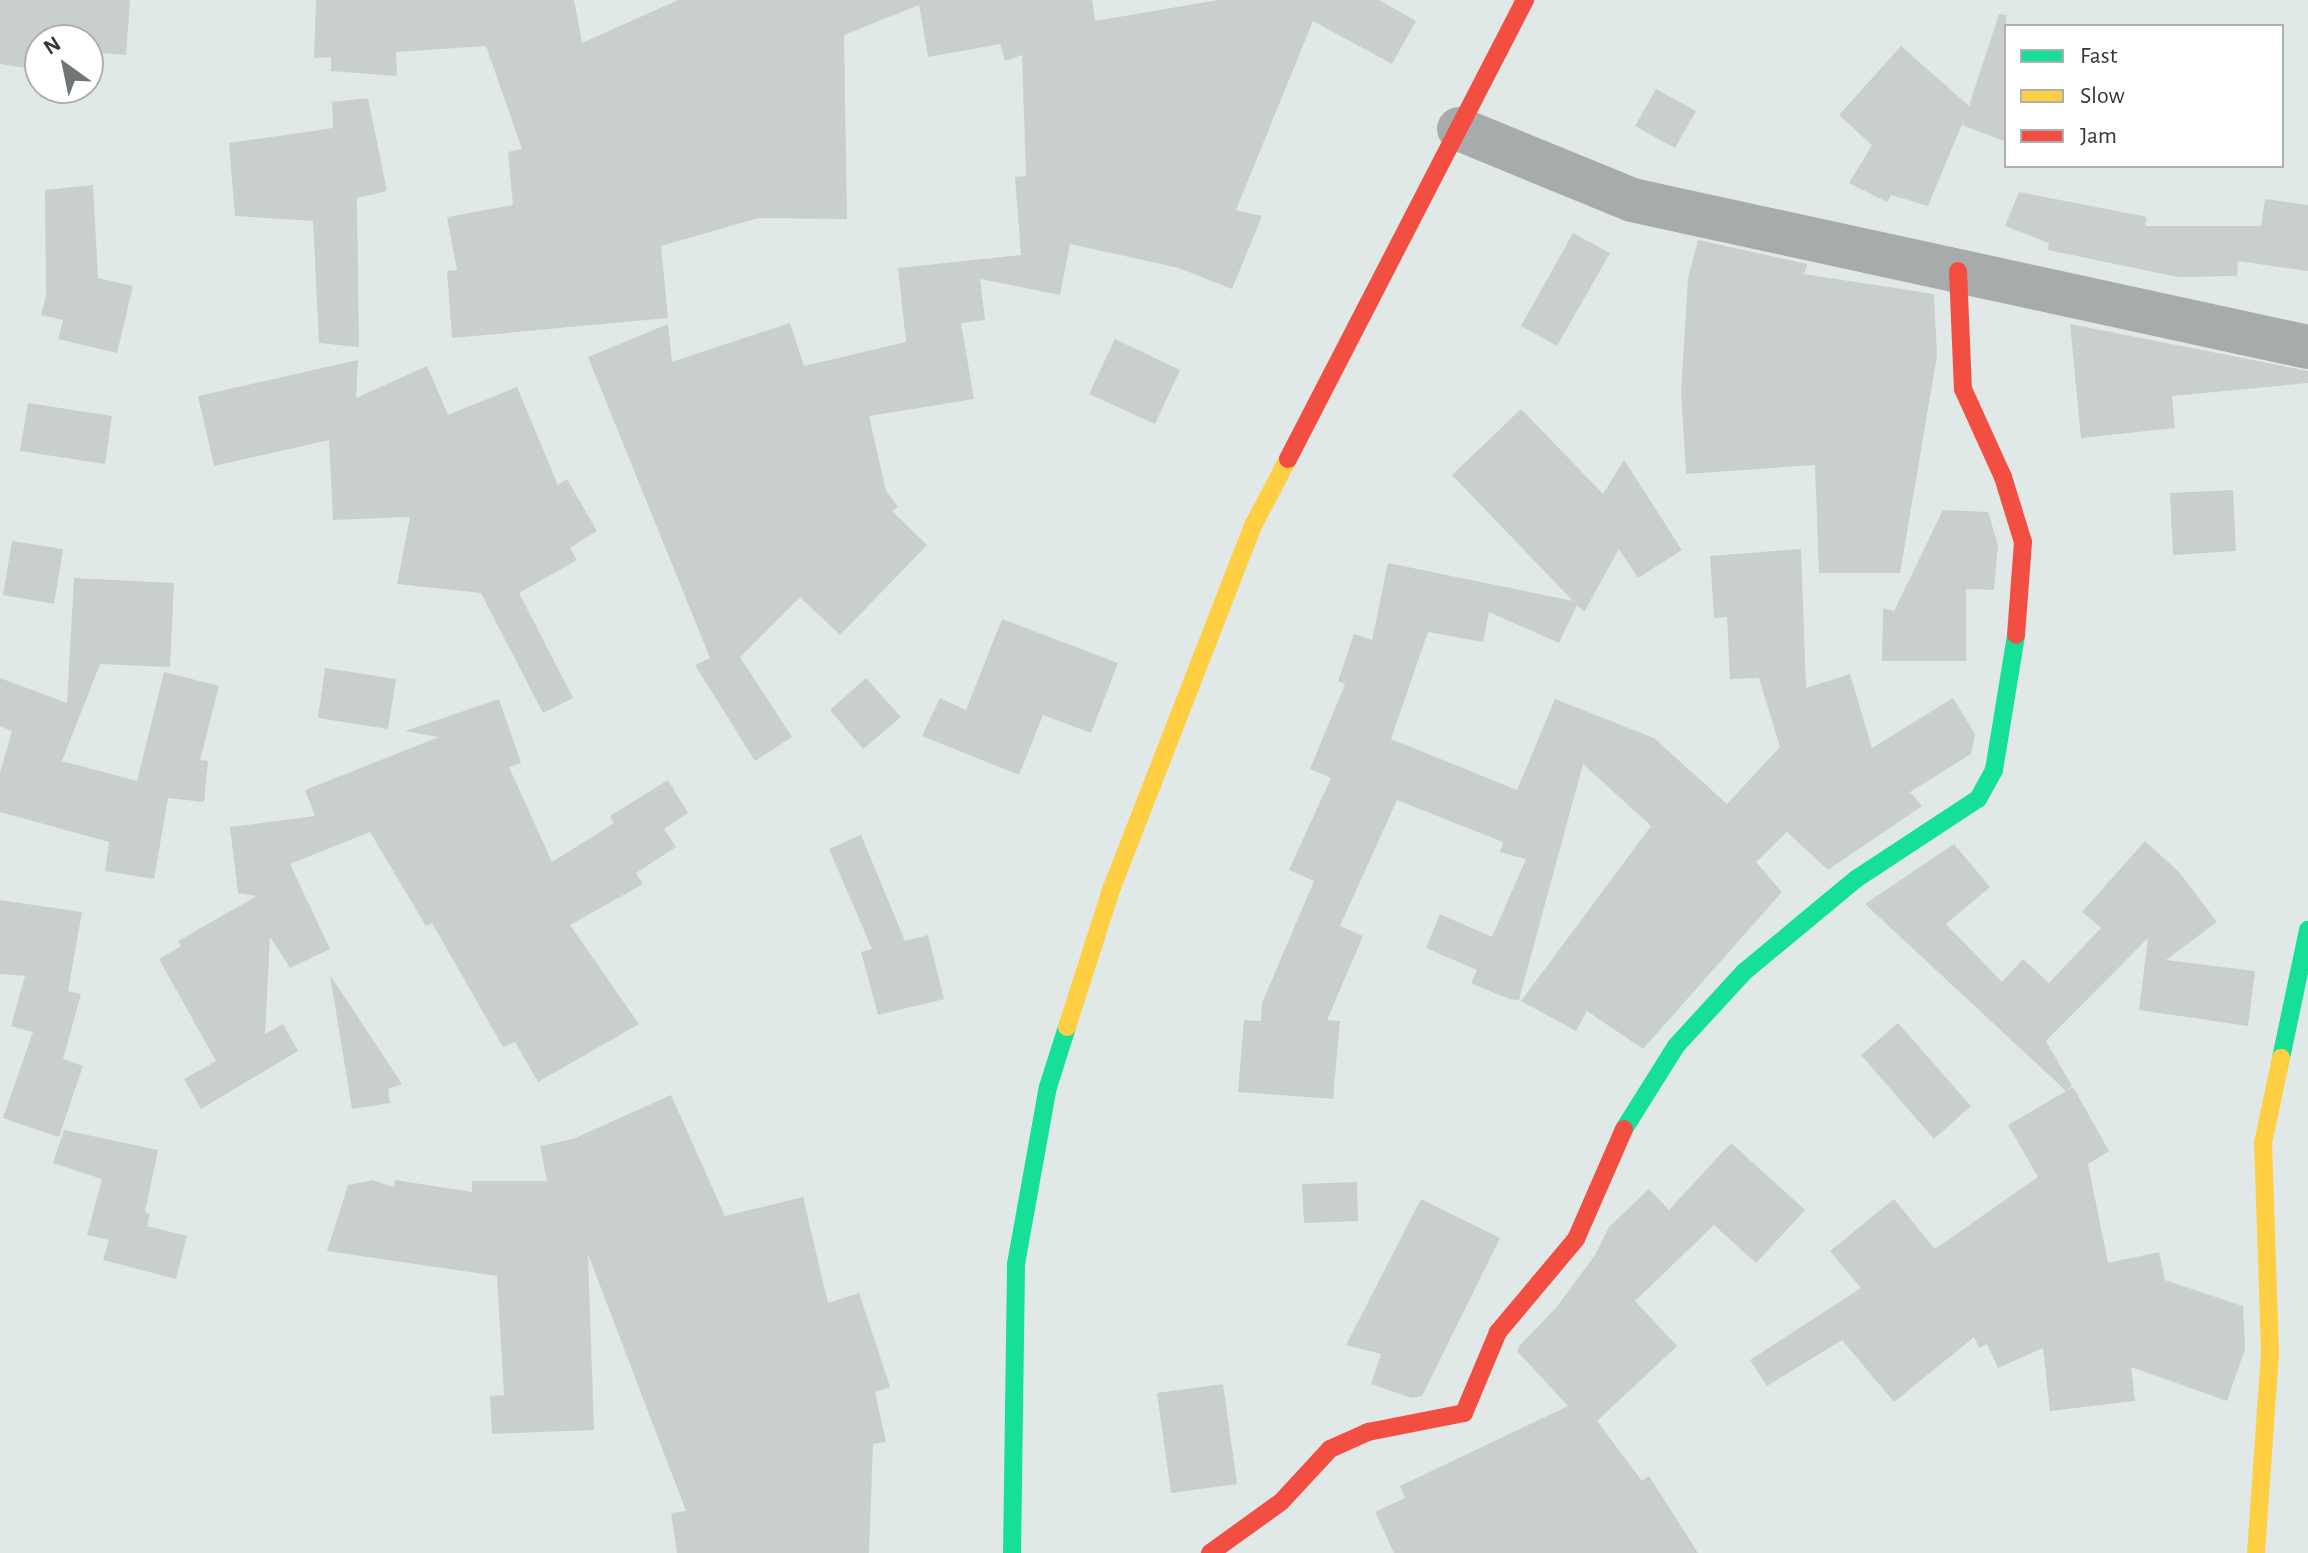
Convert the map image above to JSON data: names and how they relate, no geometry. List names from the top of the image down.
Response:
{
  "legend": ["Fast", "Slow", "Jam"],
  "north": "top left"
}
